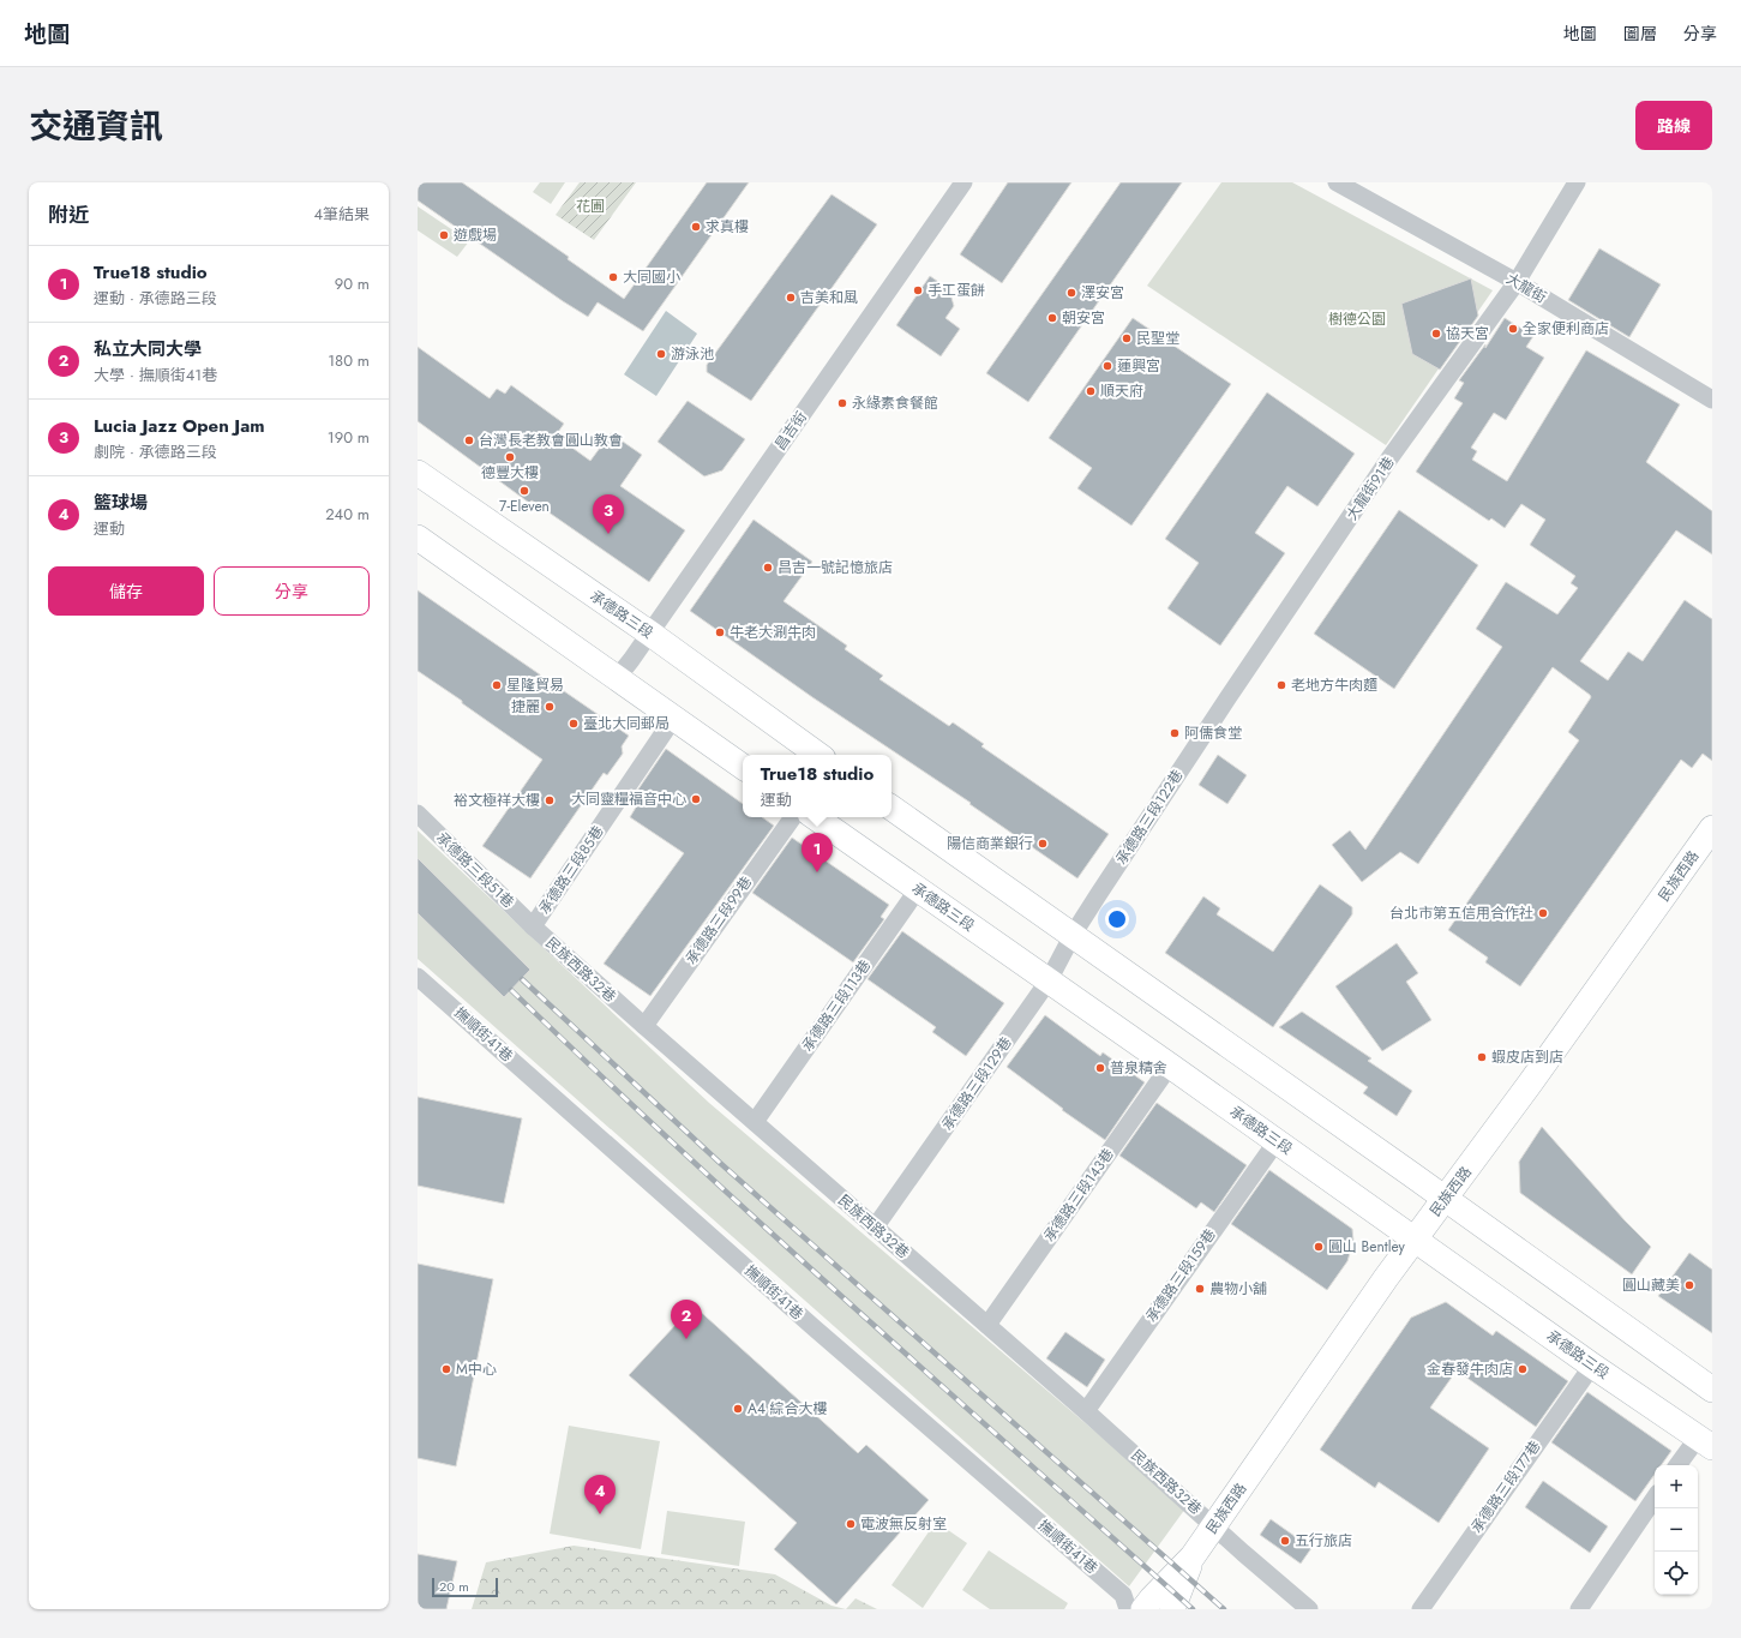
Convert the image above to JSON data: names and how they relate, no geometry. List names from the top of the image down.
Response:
{
  "streets": {
    "main road": ["承德路三段", "民族西路"],
    "street": [
      "大龍街",
      "昌吉街",
      "大龍街91巷",
      "承德路三段122巷",
      "承德路三段51巷",
      "承德路三段85巷",
      "承德路三段99巷",
      "民族西路32巷",
      "承德路三段113巷",
      "撫順街41巷",
      "承德路三段129巷",
      "承德路三段143巷",
      "承德路三段159巷",
      "承德路三段177巷"
    ]
  },
  "crossings": [
    ["大龍街", "大龍街91巷"],
    ["昌吉街", "承德路三段"],
    ["大龍街91巷", "承德路三段122巷"],
    ["承德路三段", "民族西路"],
    ["承德路三段", "承德路三段113巷"],
    ["承德路三段", "承德路三段129巷"],
    ["承德路三段", "承德路三段143巷"],
    ["承德路三段", "承德路三段159巷"],
    ["承德路三段", "承德路三段177巷"],
    ["承德路三段122巷", "承德路三段129巷"],
    ["承德路三段51巷", "承德路三段85巷"],
    ["承德路三段51巷", "民族西路32巷"],
    ["承德路三段85巷", "民族西路32巷"],
    ["民族西路", "民族西路32巷"],
    ["承德路三段99巷", "民族西路32巷"],
    ["民族西路32巷", "承德路三段113巷"],
    ["民族西路32巷", "承德路三段129巷"],
    ["民族西路32巷", "承德路三段143巷"],
    ["民族西路32巷", "承德路三段159巷"]
  ],
  "parks": ["花圃", "樹德公園"],
  "places": [
    "求真樓",
    "遊戲場",
    "大同國小",
    "手工蛋餅",
    "澤安宮",
    "吉美和風",
    "朝安宮",
    "全家便利商店",
    "協天宮",
    "民聖堂",
    "游泳池",
    "蓮興宮",
    "順天府",
    "永緣素食餐館",
    "台灣長老教會圓山教會",
    "德豐大樓",
    "7-Eleven",
    "昌吉一號記憶旅店",
    "牛老大涮牛肉",
    "星隆貿易",
    "老地方牛肉麵",
    "捷麗",
    "臺北大同郵局",
    "阿儒食堂",
    "大同靈糧福音中心",
    "裕文極祥大樓",
    "陽信商業銀行",
    "台北市第五信用合作社",
    "蝦皮店到店",
    "普泉精舍",
    "圓山 Bentley",
    "圓山藏美",
    "農物小舖",
    "M中心",
    "金春發牛肉店",
    "A4 綜合大樓",
    "電波無反射室",
    "五行旅店"
  ],
  "scale_bar": "20 m",
  "page": {
    "header": "地圖",
    "nav": ["地圖", "圖層", "分享"],
    "title": "交通資訊",
    "buttons": [
      "路線",
      ["儲存", "分享"]
    ],
    "heading": ["附近", "4筆結果"],
    "list": [
      {
        "mark": "1",
        "name": "True18 studio",
        "note": "運動 · 承德路三段",
        "value": "90 m"
      },
      {
        "mark": "2",
        "name": "私立大同大學",
        "note": "大學 · 撫順街41巷",
        "value": "180 m"
      },
      {
        "mark": "3",
        "name": "Lucia Jazz Open Jam",
        "note": "劇院 · 承德路三段",
        "value": "190 m"
      },
      {
        "mark": "4",
        "name": "籃球場",
        "note": "運動",
        "value": "240 m"
      }
    ],
    "pins": [
      "3",
      "1",
      "2",
      "4"
    ],
    "popup": ["True18 studio", "運動"],
    "map_buttons": ["+", "−"],
    "scale": "20 m"
  }
}
